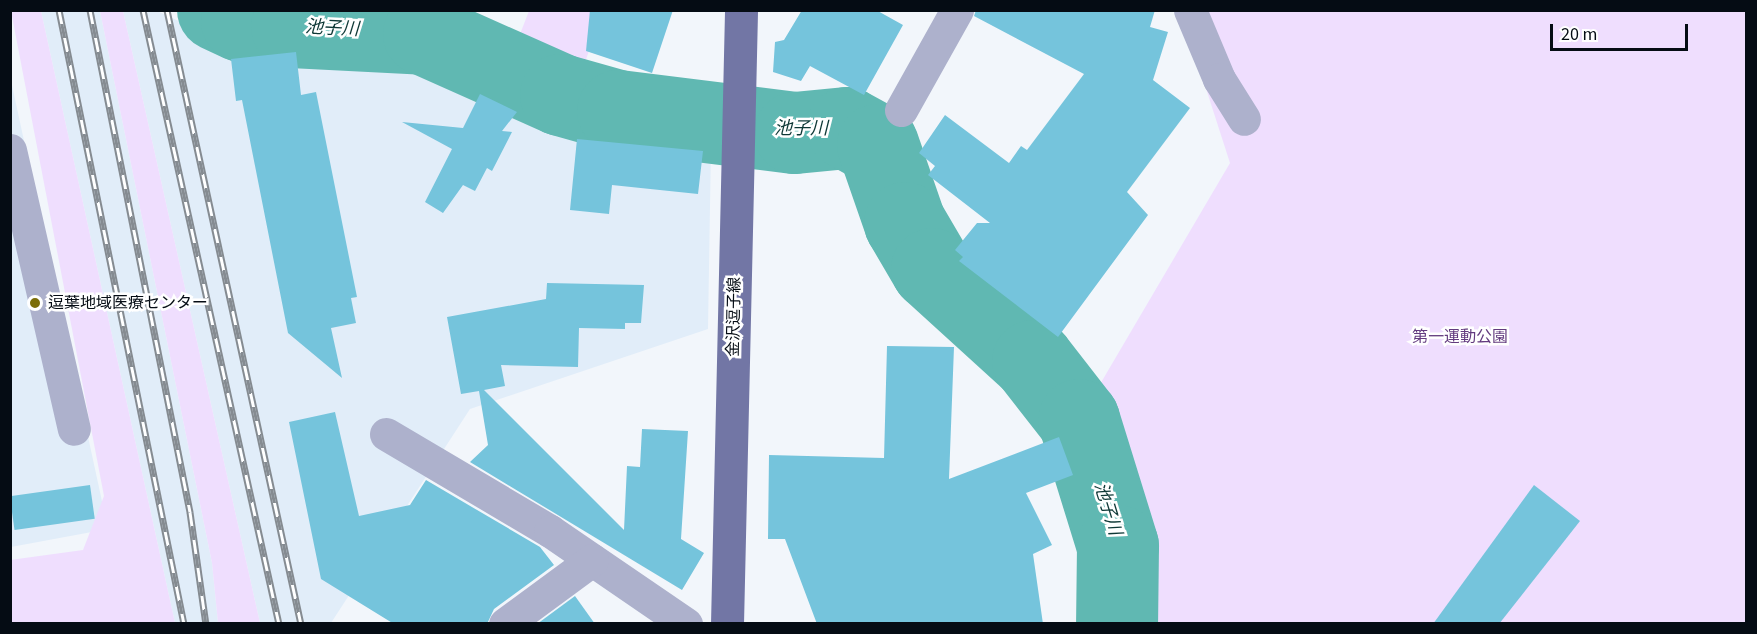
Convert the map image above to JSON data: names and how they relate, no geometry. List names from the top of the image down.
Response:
{
  "streets": {
    "main road": ["金沢逗子線"]
  },
  "water": ["池子川"],
  "parks": ["第一運動公園"],
  "places": ["逗葉地域医療センター"],
  "scale_bar": "20 m"
}
